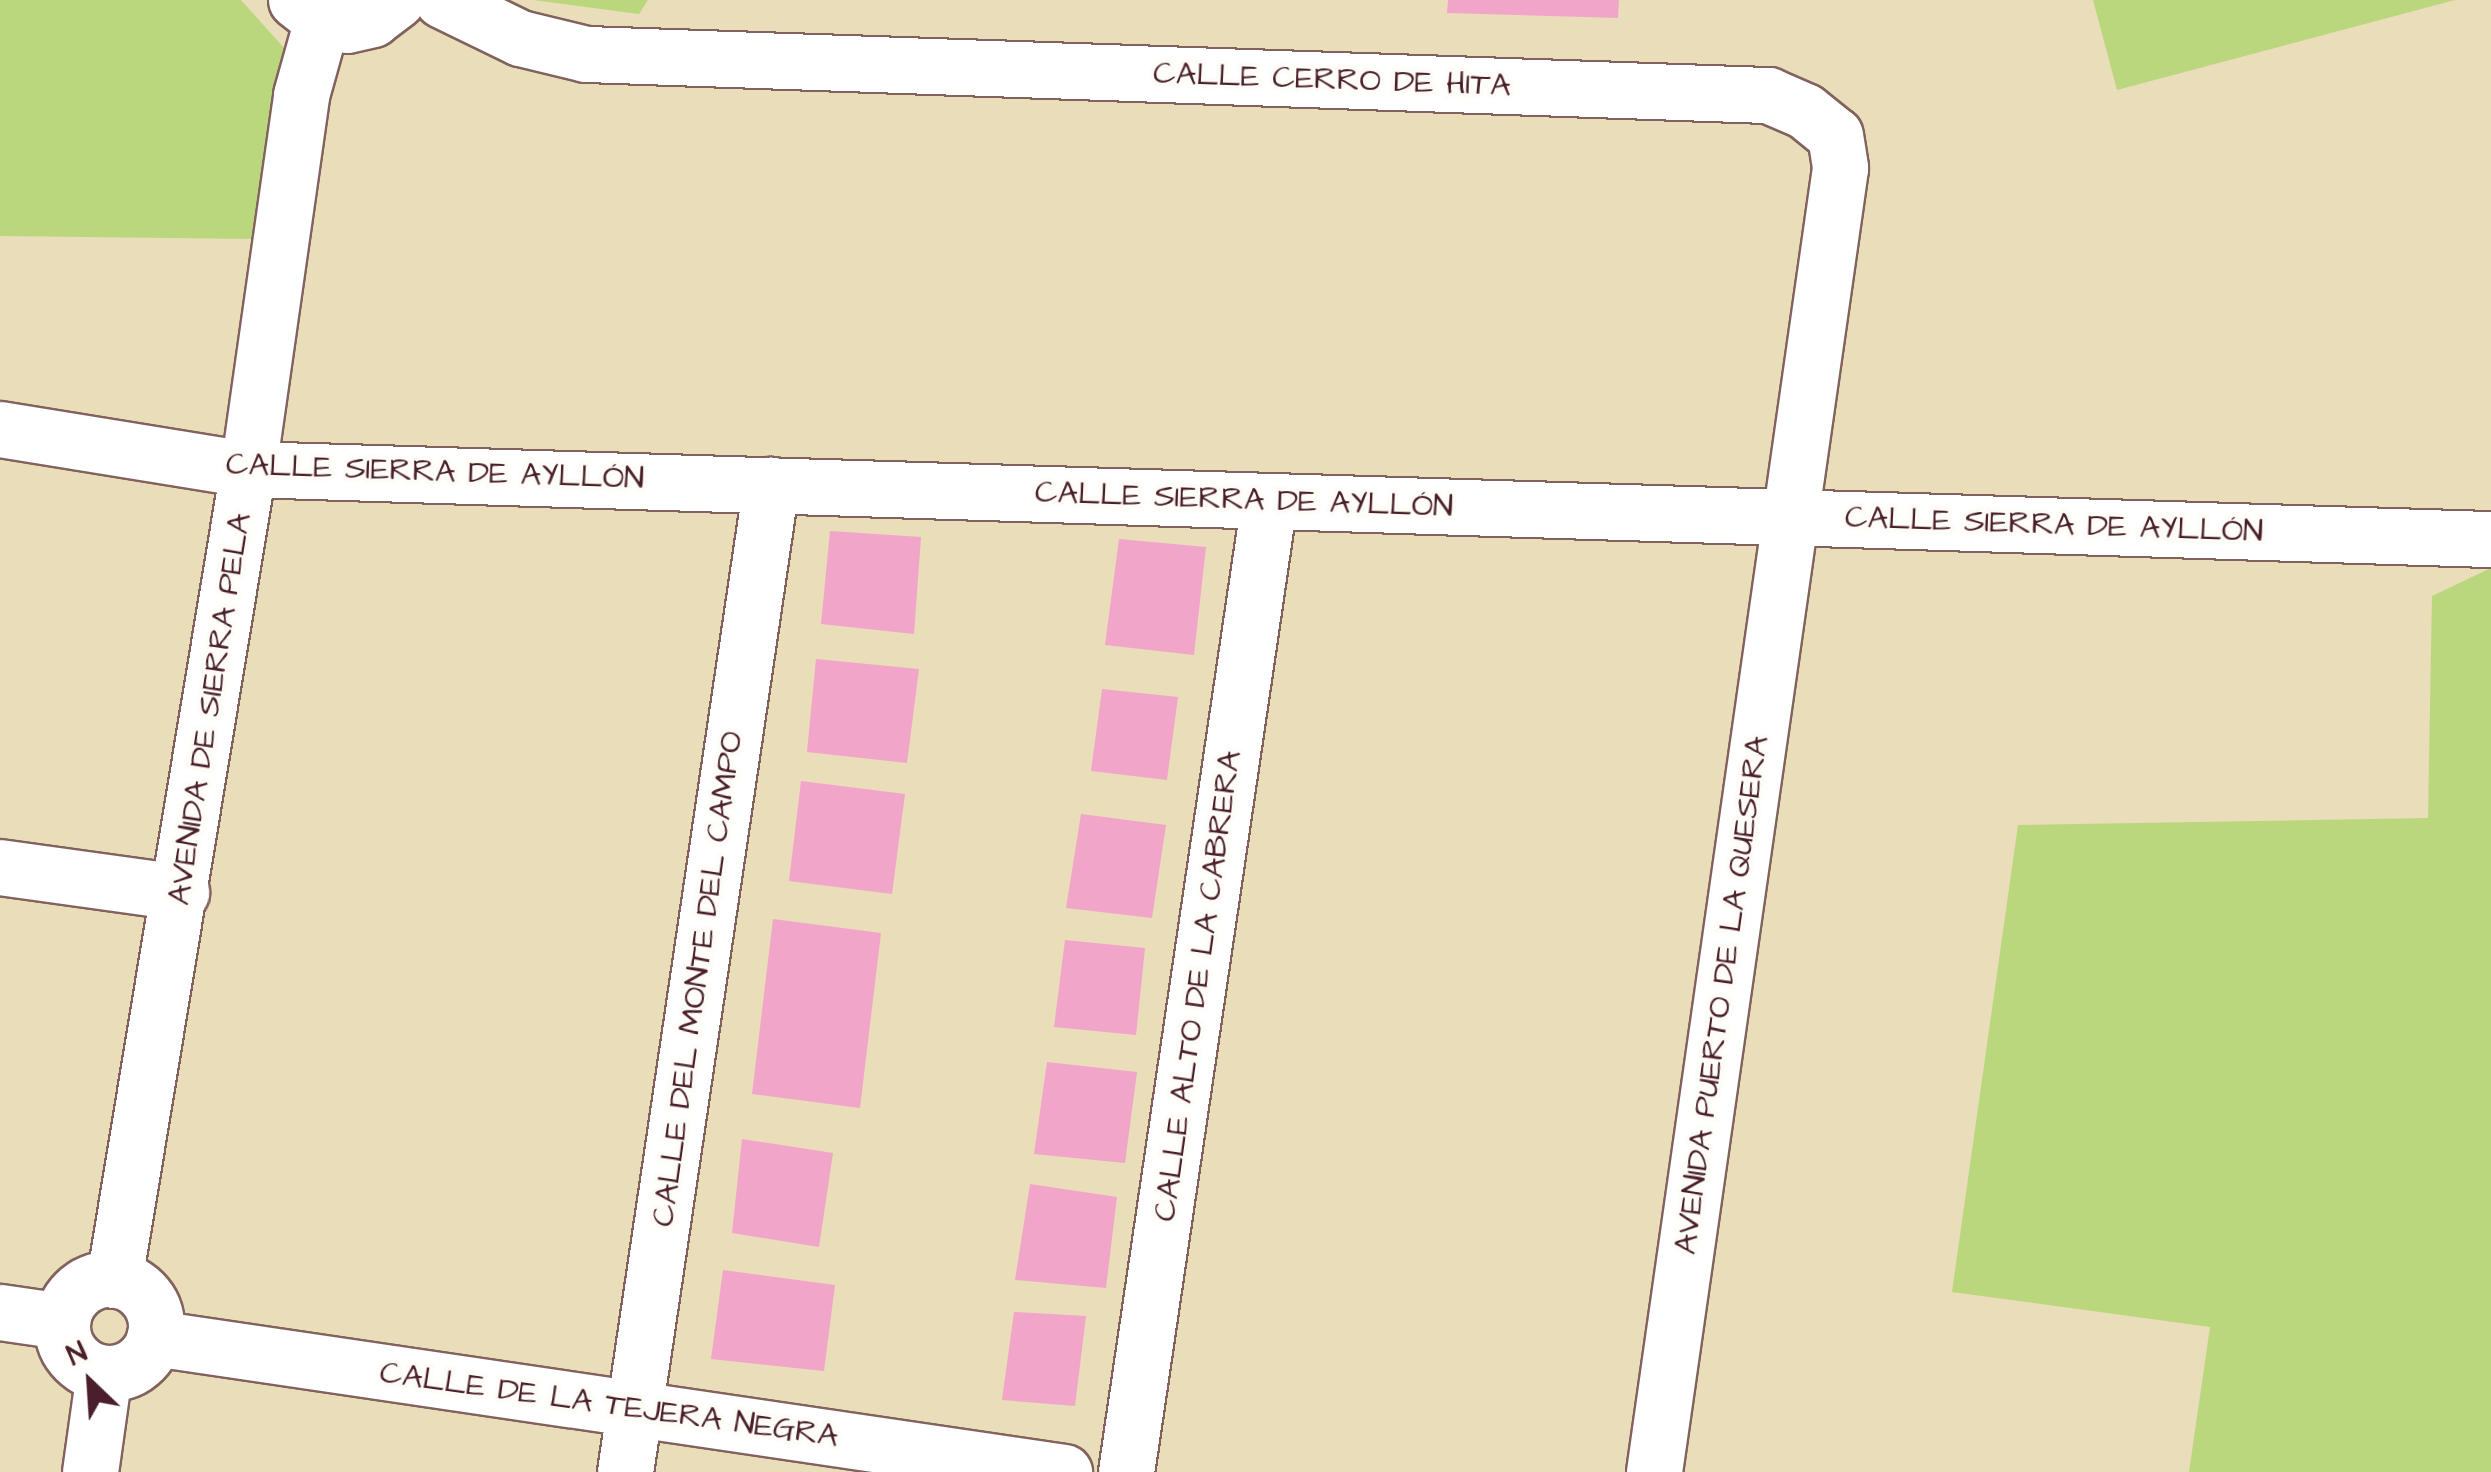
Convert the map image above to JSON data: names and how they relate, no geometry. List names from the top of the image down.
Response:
{
  "streets": {
    "street": [
      "CALLE CERRO DE HITA",
      "CALLE SIERRA DE AYLLÓN",
      "AVENIDA DE SIERRA PELA",
      "CALLE DEL MONTE DEL CAMPO",
      "CALLE ALTO DE LA CABRERA",
      "AVENIDA PUERTO DE LA QUESERA",
      "CALLE DE LA TEJERA NEGRA"
    ]
  },
  "crossings": [
    ["CALLE CERRO DE HITA", "CALLE SIERRA DE AYLLÓN"],
    ["CALLE CERRO DE HITA", "AVENIDA PUERTO DE LA QUESERA"],
    ["CALLE SIERRA DE AYLLÓN", "AVENIDA DE SIERRA PELA"],
    ["CALLE SIERRA DE AYLLÓN", "CALLE DEL MONTE DEL CAMPO"],
    ["CALLE SIERRA DE AYLLÓN", "CALLE ALTO DE LA CABRERA"],
    ["CALLE SIERRA DE AYLLÓN", "AVENIDA PUERTO DE LA QUESERA"],
    ["AVENIDA DE SIERRA PELA", "CALLE DE LA TEJERA NEGRA"],
    ["CALLE DEL MONTE DEL CAMPO", "CALLE DE LA TEJERA NEGRA"]
  ],
  "north": "top left"
}
